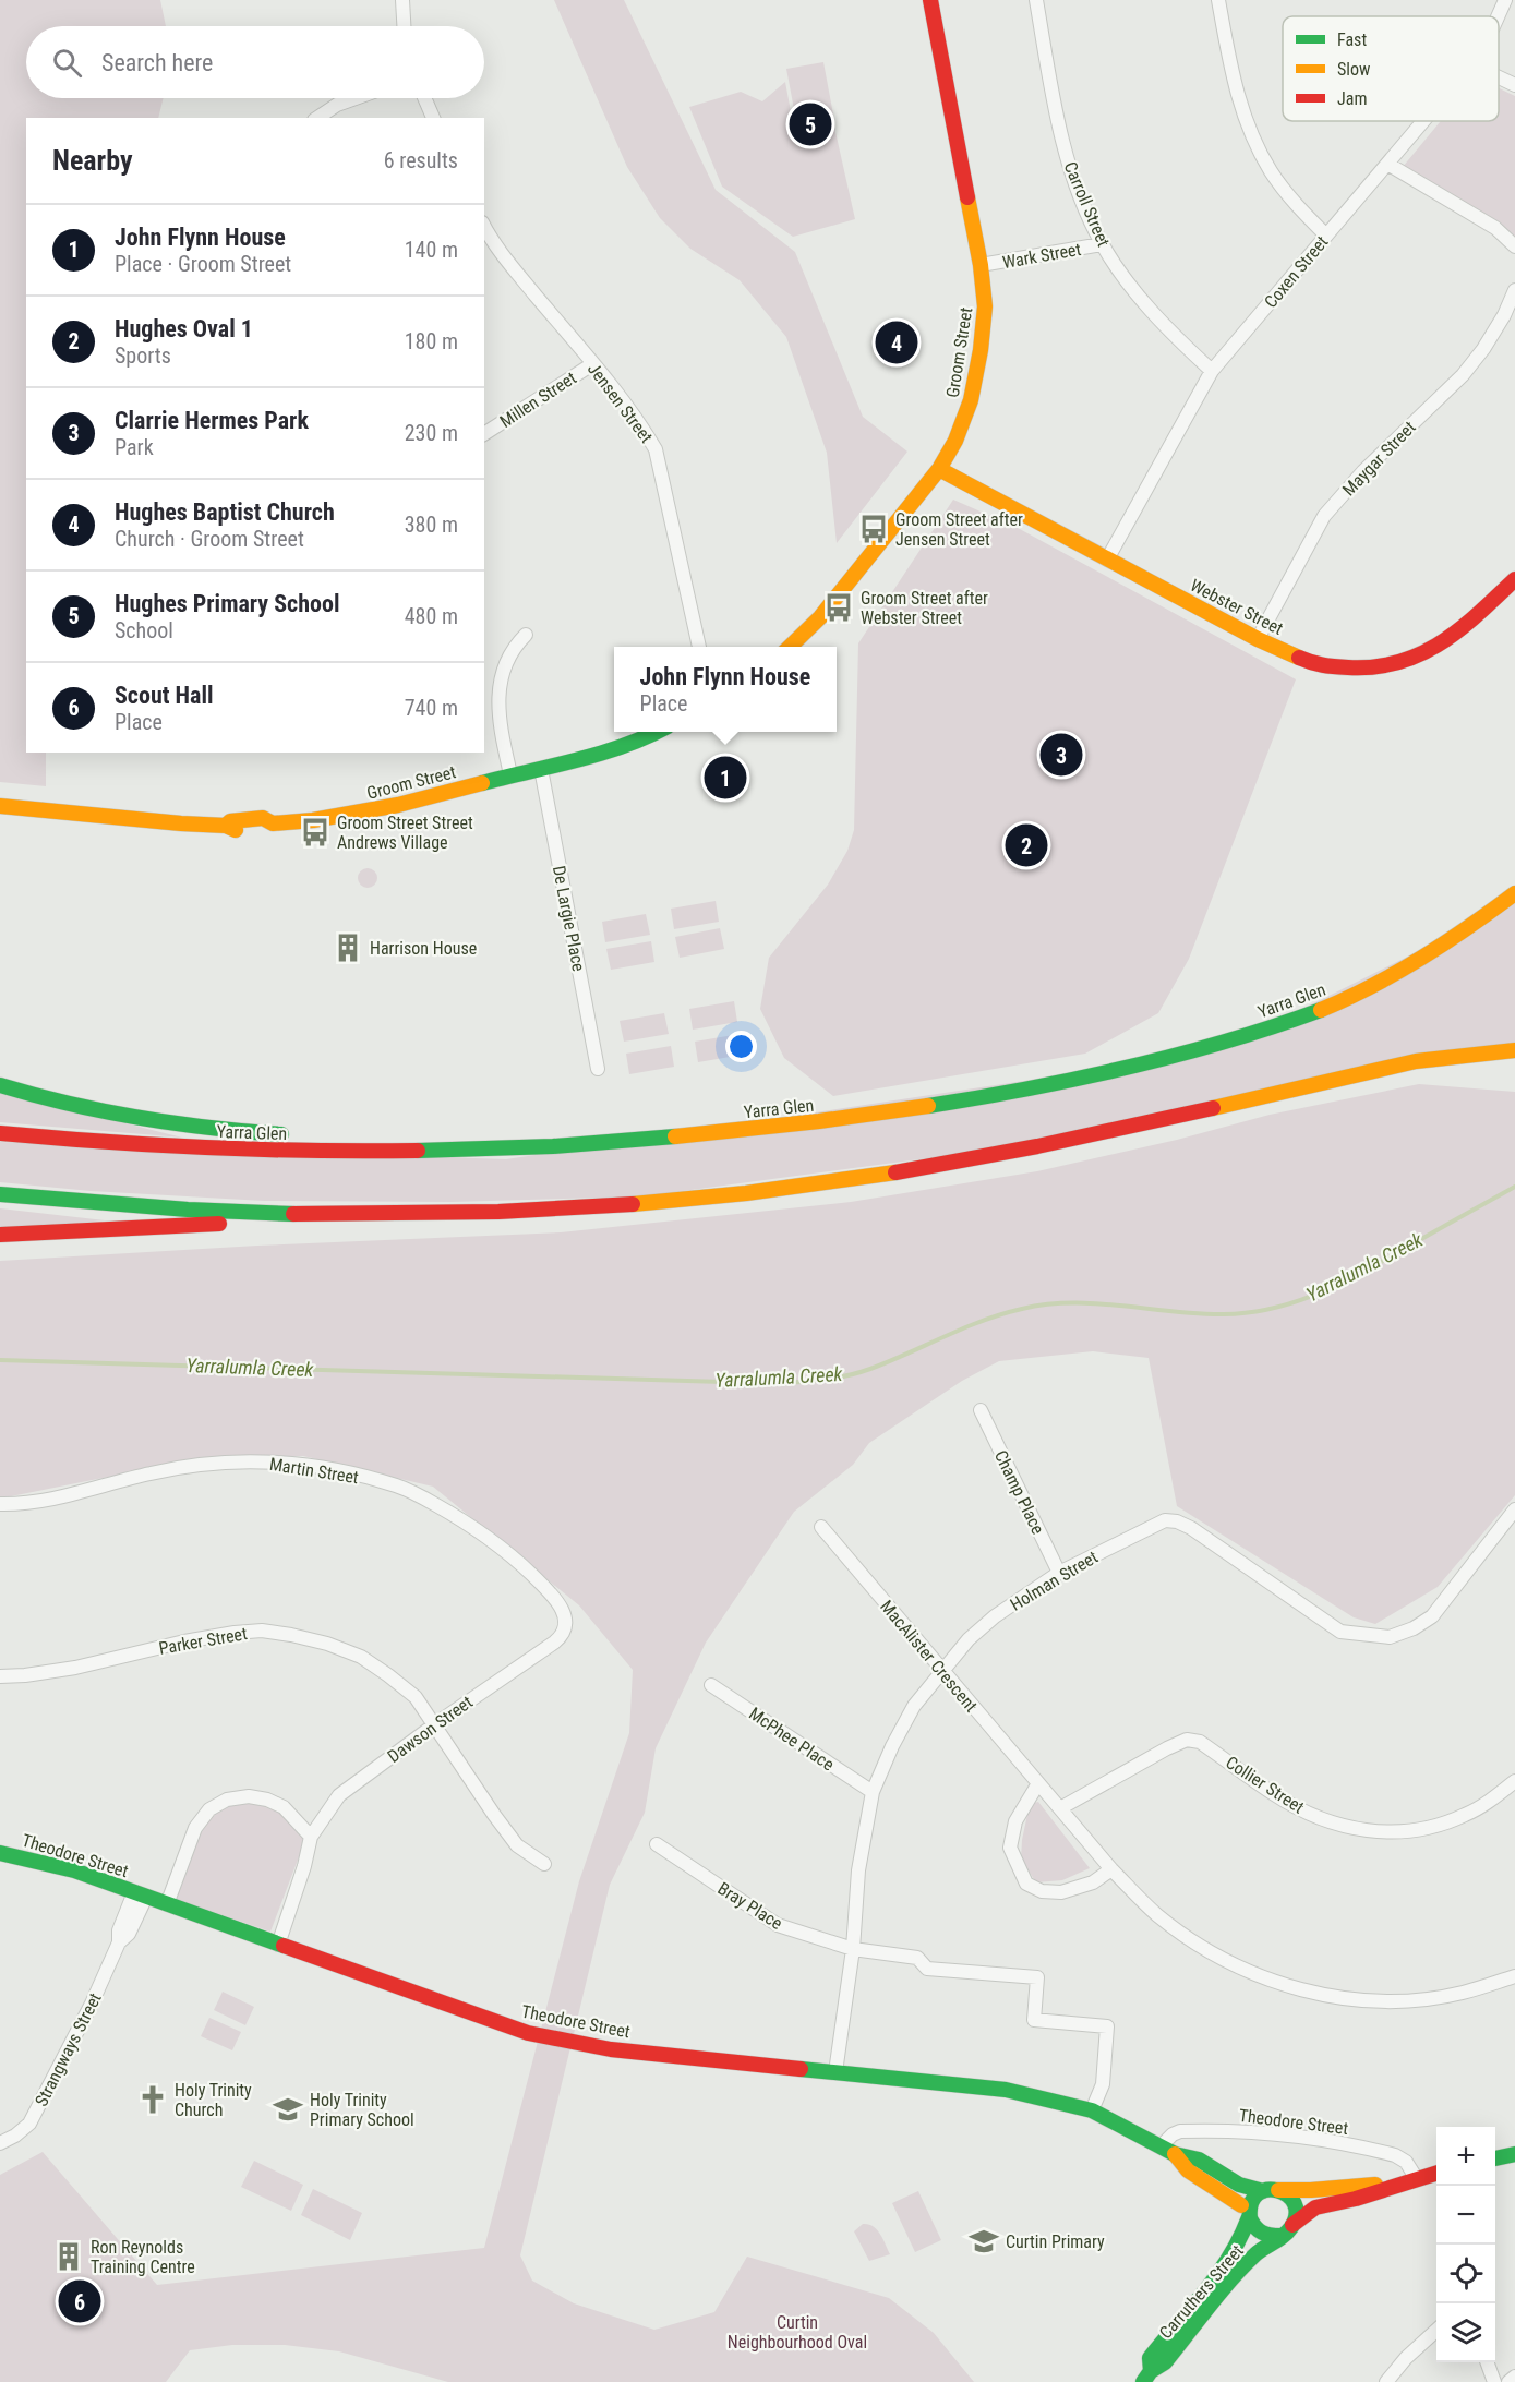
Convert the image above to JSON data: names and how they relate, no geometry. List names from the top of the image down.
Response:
{
  "streets": {
    "main road": [
      "Groom Street",
      "Webster Street",
      "Yarra Glen",
      "Theodore Street",
      "Carruthers Street"
    ],
    "street": [
      "Carroll Street",
      "Wark Street",
      "Coxen Street",
      "Millen Street",
      "Jensen Street",
      "Maygar Street",
      "De Largie Place",
      "Martin Street",
      "Champ Place",
      "Holman Street",
      "Parker Street",
      "MacAlister Crescent",
      "Dawson Street",
      "McPhee Place",
      "Collier Street",
      "Bray Place",
      "Strangways Street"
    ]
  },
  "crossings": [
    ["Carroll Street", "Wark Street"],
    ["Carroll Street", "Coxen Street"],
    ["Wark Street", "Groom Street"],
    ["Coxen Street", "Webster Street"],
    ["Groom Street", "Webster Street"],
    ["Groom Street", "De Largie Place"],
    ["Millen Street", "Jensen Street"],
    ["Maygar Street", "Webster Street"],
    ["Martin Street", "Dawson Street"],
    ["Champ Place", "Holman Street"],
    ["Holman Street", "MacAlister Crescent"],
    ["Holman Street", "McPhee Place"],
    ["Holman Street", "Theodore Street"],
    ["Holman Street", "Bray Place"],
    ["Parker Street", "Dawson Street"],
    ["MacAlister Crescent", "Collier Street"],
    ["Dawson Street", "Theodore Street"],
    ["Theodore Street", "Bray Place"],
    ["Theodore Street", "Strangways Street"],
    ["Theodore Street", "Carruthers Street"]
  ],
  "water": ["Yarralumla Creek"],
  "parks": ["Curtin Neighbourhood Oval"],
  "places": {
    "bus stop": ["Groom Street after Jensen Street", "Groom Street after Webster Street", "Groom Street Street Andrews Village"],
    "building": ["Harrison House", "Ron Reynolds Training Centre"],
    "church": ["Holy Trinity Church"],
    "school or university": ["Holy Trinity Primary School", "Curtin Primary"]
  },
  "legend": ["Fast", "Slow", "Jam"],
  "page": {
    "search": "Search here",
    "pins": [
      "5",
      "4",
      "3",
      "1",
      "2",
      "6"
    ],
    "heading": ["Nearby", "6 results"],
    "list": [
      {
        "mark": "1",
        "name": "John Flynn House",
        "note": "Place · Groom Street",
        "value": "140 m"
      },
      {
        "mark": "2",
        "name": "Hughes Oval 1",
        "note": "Sports",
        "value": "180 m"
      },
      {
        "mark": "3",
        "name": "Clarrie Hermes Park",
        "note": "Park",
        "value": "230 m"
      },
      {
        "mark": "4",
        "name": "Hughes Baptist Church",
        "note": "Church · Groom Street",
        "value": "380 m"
      },
      {
        "mark": "5",
        "name": "Hughes Primary School",
        "note": "School",
        "value": "480 m"
      },
      {
        "mark": "6",
        "name": "Scout Hall",
        "note": "Place",
        "value": "740 m"
      }
    ],
    "popup": ["John Flynn House", "Place"],
    "map_buttons": ["+", "−"]
  }
}
